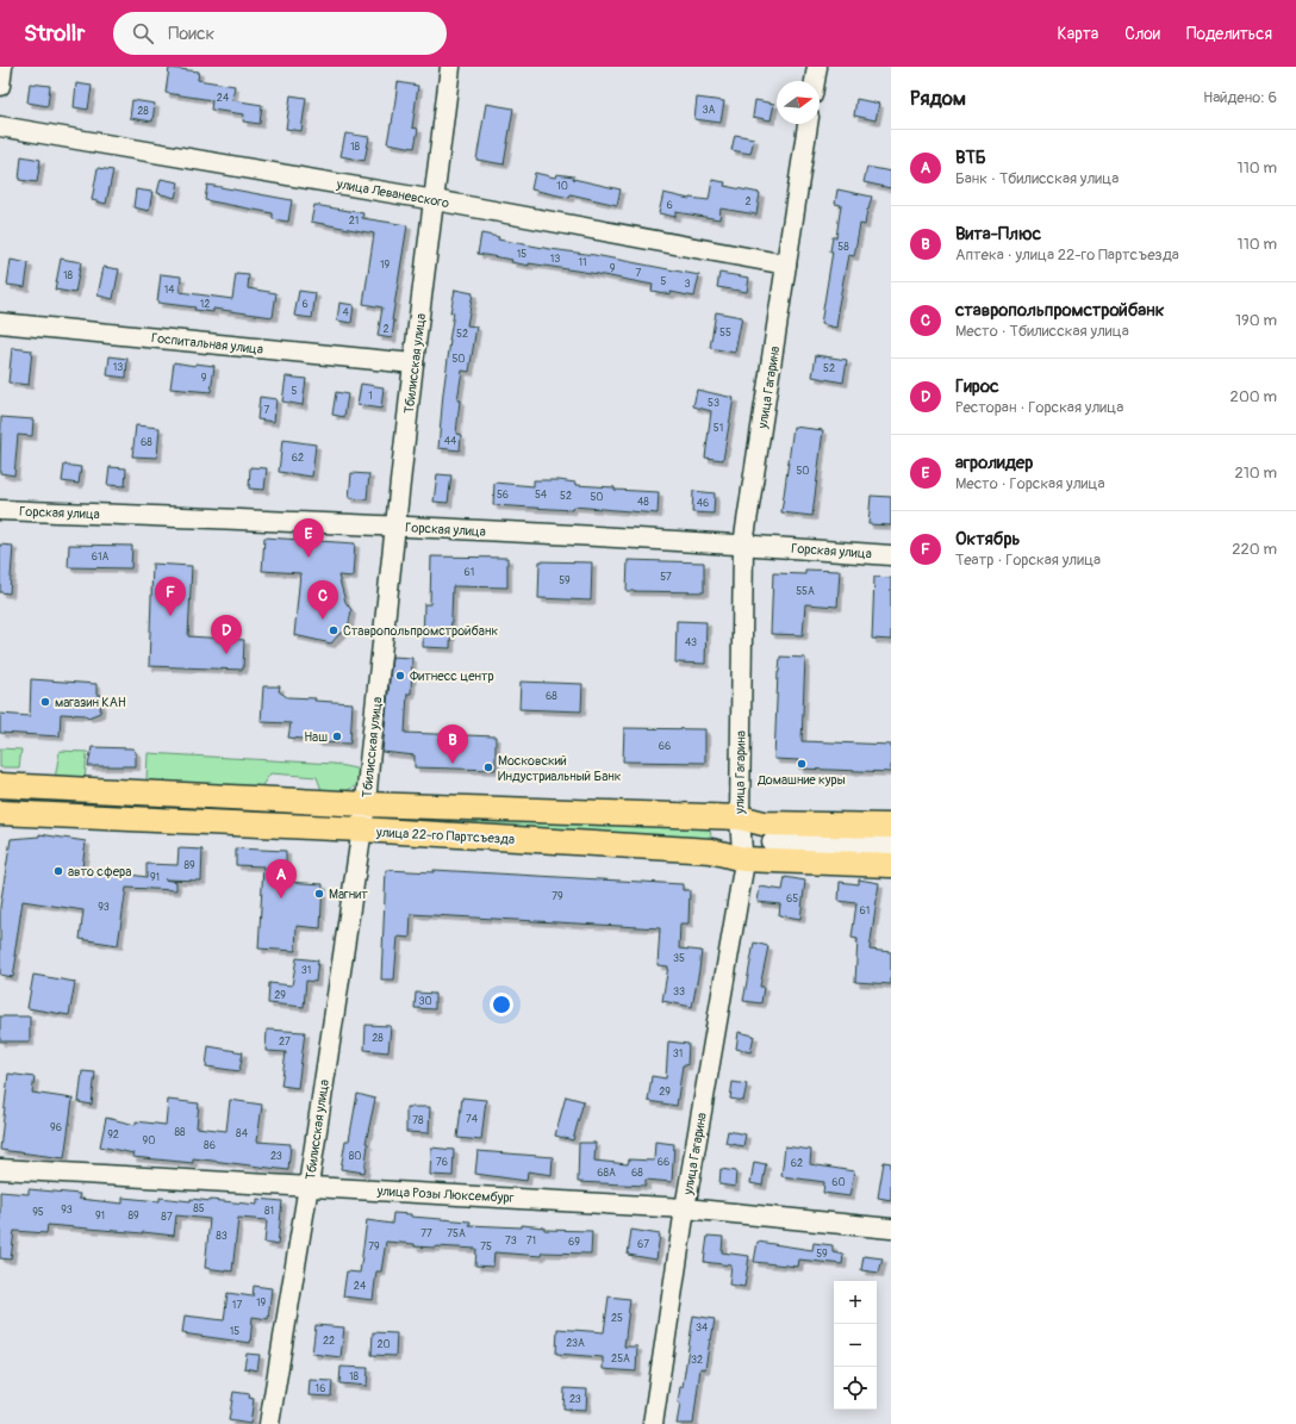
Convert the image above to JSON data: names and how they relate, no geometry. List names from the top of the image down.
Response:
{
  "streets": {
    "main road": ["улица 22-го Партсъезда"],
    "street": [
      "улица Леваневского",
      "Госпитальная улица",
      "Тбилисская улица",
      "улица Гагарина",
      "Горская улица",
      "улица Розы Люксембург"
    ]
  },
  "crossings": [
    ["улица Леваневского", "Тбилисская улица"],
    ["улица Леваневского", "улица Гагарина"],
    ["Госпитальная улица", "Тбилисская улица"],
    ["Тбилисская улица", "Горская улица"],
    ["Тбилисская улица", "улица 22-го Партсъезда"],
    ["Тбилисская улица", "улица Розы Люксембург"],
    ["улица Гагарина", "Горская улица"],
    ["улица Гагарина", "улица 22-го Партсъезда"],
    ["улица Гагарина", "улица Розы Люксембург"]
  ],
  "places": [
    "Ставропольпромстройбанк",
    "Фитнесс центр",
    "магазин КАН",
    "Наш",
    "Домашние куры",
    "Московский Индустриальный Банк",
    "авто сфера",
    "Магнит"
  ],
  "house_numbers": [
    "24",
    "3А",
    "28",
    "18",
    "10",
    "2",
    "6",
    "21",
    "58",
    "15",
    "13",
    "11",
    "19",
    "9",
    "7",
    "18",
    "5",
    "3",
    "14",
    "12",
    "6",
    "4",
    "2",
    "55",
    "52",
    "50",
    "13",
    "52",
    "9",
    "5",
    "1",
    "53",
    "7",
    "51",
    "44",
    "68",
    "62",
    "50",
    "56",
    "54",
    "52",
    "50",
    "48",
    "46",
    "61А",
    "61",
    "57",
    "59",
    "55А",
    "43",
    "68",
    "66",
    "89",
    "91",
    "79",
    "65",
    "93",
    "61",
    "35",
    "31",
    "33",
    "29",
    "30",
    "28",
    "27",
    "31",
    "29",
    "74",
    "78",
    "96",
    "88",
    "84",
    "92",
    "90",
    "86",
    "23",
    "80",
    "76",
    "66",
    "62",
    "68А",
    "68",
    "60",
    "85",
    "93",
    "81",
    "95",
    "91",
    "89",
    "87",
    "77",
    "75А",
    "83",
    "73",
    "71",
    "69",
    "67",
    "79",
    "75",
    "59",
    "24",
    "19",
    "17",
    "25",
    "34",
    "15",
    "22",
    "23А",
    "20",
    "25А",
    "32",
    "18",
    "16",
    "23"
  ],
  "north": "right",
  "page": {
    "header": "Strollr",
    "search": "Поиск",
    "nav": ["Карта", "Слои", "Поделиться"],
    "heading": ["Рядом", "Найдено: 6"],
    "list": [
      {
        "mark": "A",
        "name": "ВТБ",
        "note": "Банк · Тбилисская улица",
        "value": "110 m"
      },
      {
        "mark": "B",
        "name": "Вита-Плюс",
        "note": "Аптека · улица 22-го Партсъезда",
        "value": "110 m"
      },
      {
        "mark": "C",
        "name": "ставропольпромстройбанк",
        "note": "Место · Тбилисская улица",
        "value": "190 m"
      },
      {
        "mark": "D",
        "name": "Гирос",
        "note": "Ресторан · Горская улица",
        "value": "200 m"
      },
      {
        "mark": "E",
        "name": "агролидер",
        "note": "Место · Горская улица",
        "value": "210 m"
      },
      {
        "mark": "F",
        "name": "Октябрь",
        "note": "Театр · Горская улица",
        "value": "220 m"
      }
    ],
    "pins": [
      "E",
      "F",
      "C",
      "D",
      "B",
      "A"
    ],
    "map_buttons": ["+", "−"]
  }
}
